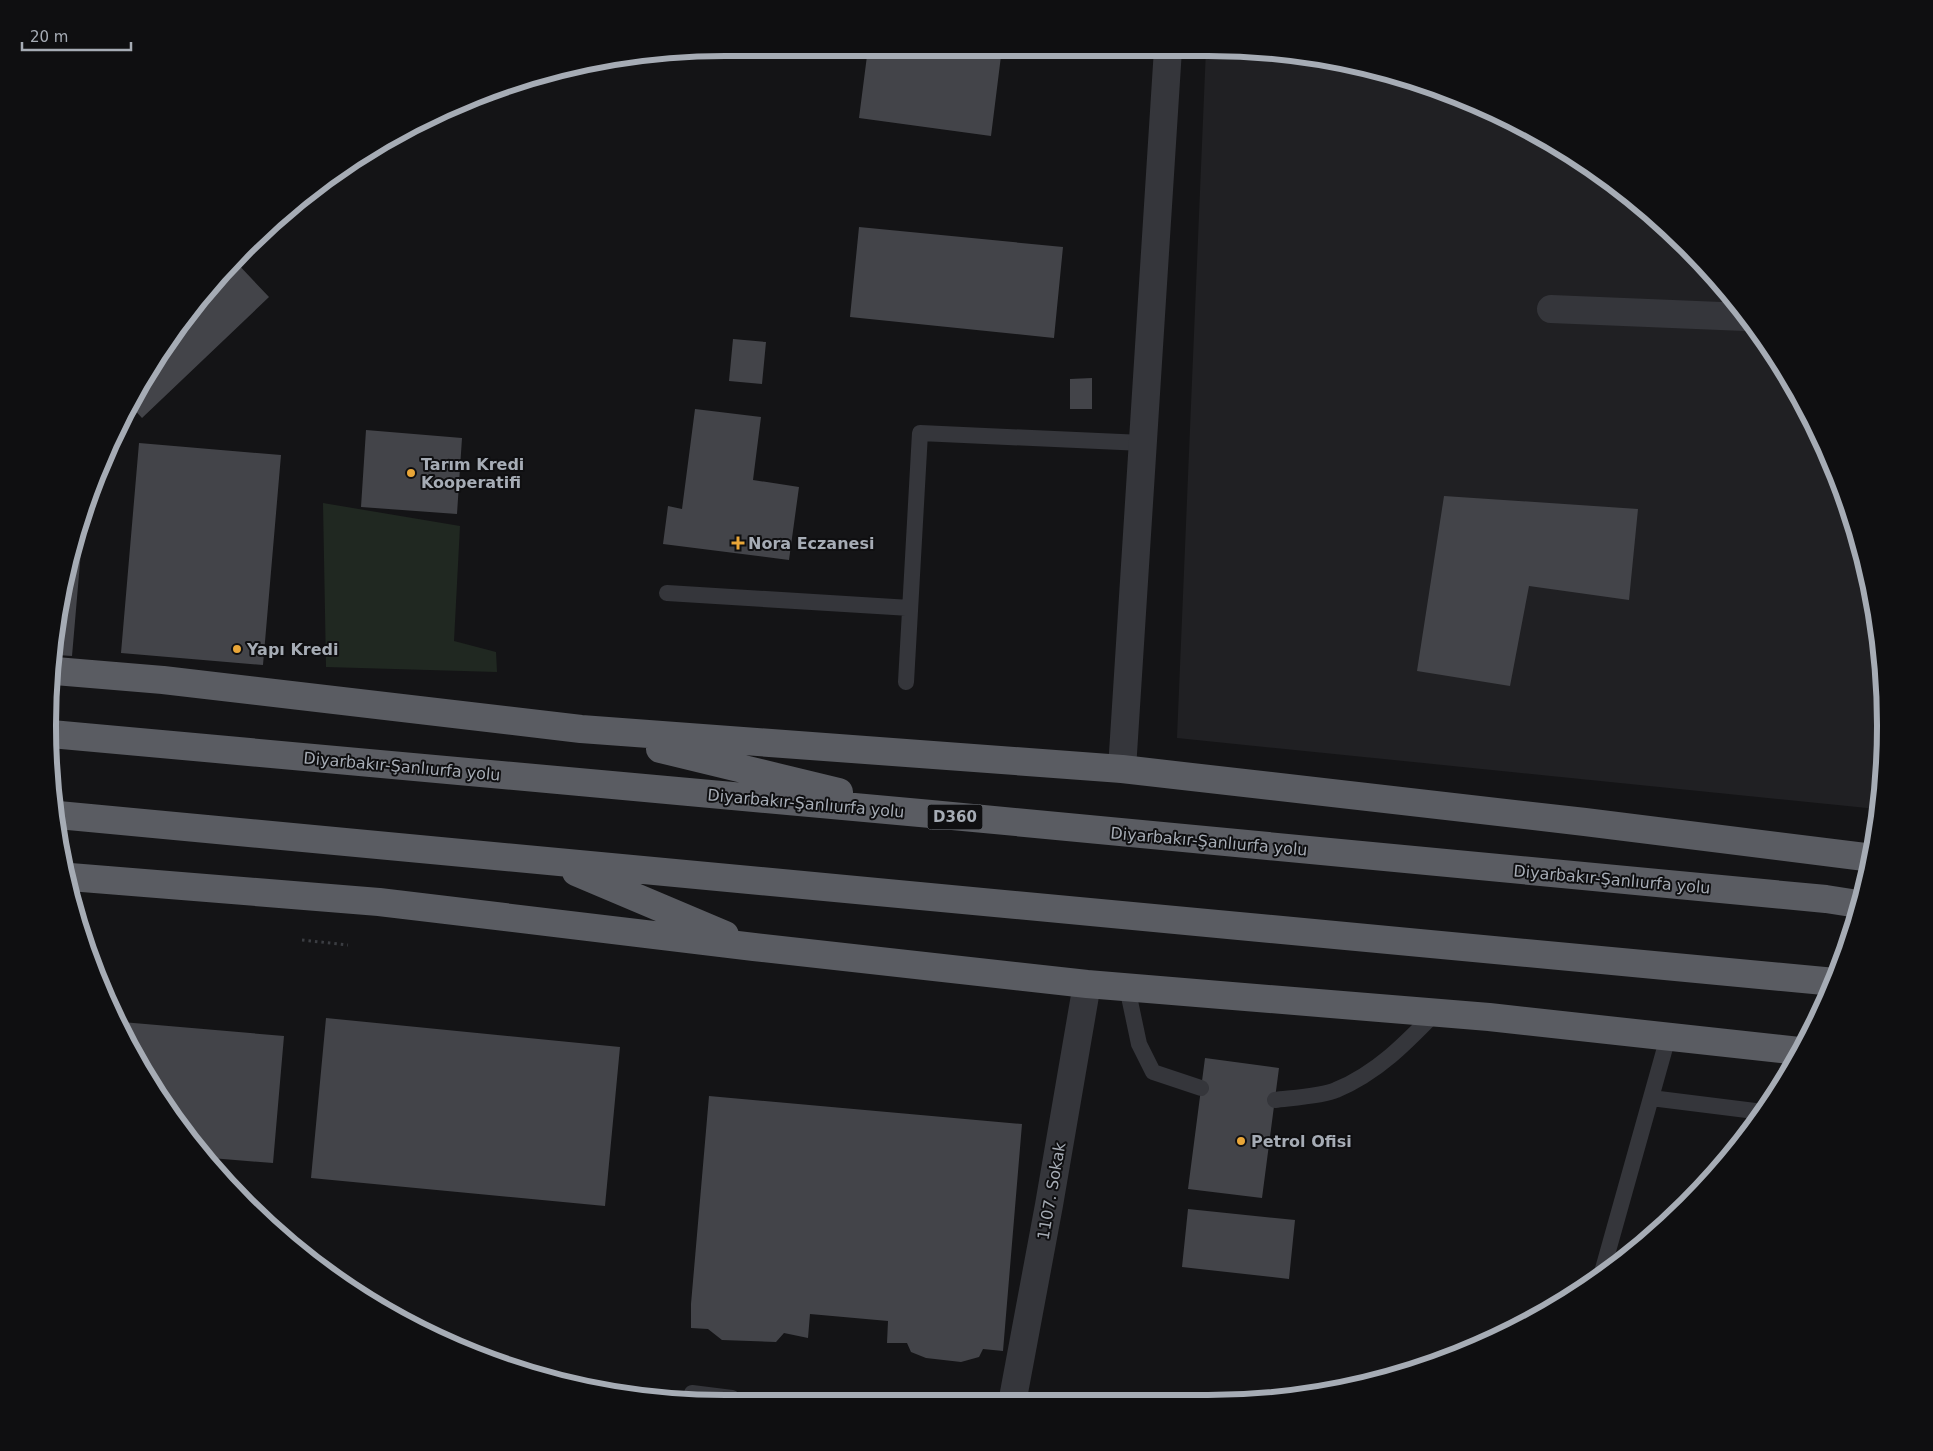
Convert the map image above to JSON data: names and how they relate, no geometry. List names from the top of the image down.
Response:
{
  "streets": {
    "highway": ["Diyarbakır-Şanlıurfa yolu", "D360"],
    "street": ["1107. Sokak"]
  },
  "places": {
    "other": ["Tarım Kredi Kooperatifi", "Yapı Kredi", "Petrol Ofisi"],
    "health": ["Nora Eczanesi"]
  },
  "scale_bar": "20 m"
}
